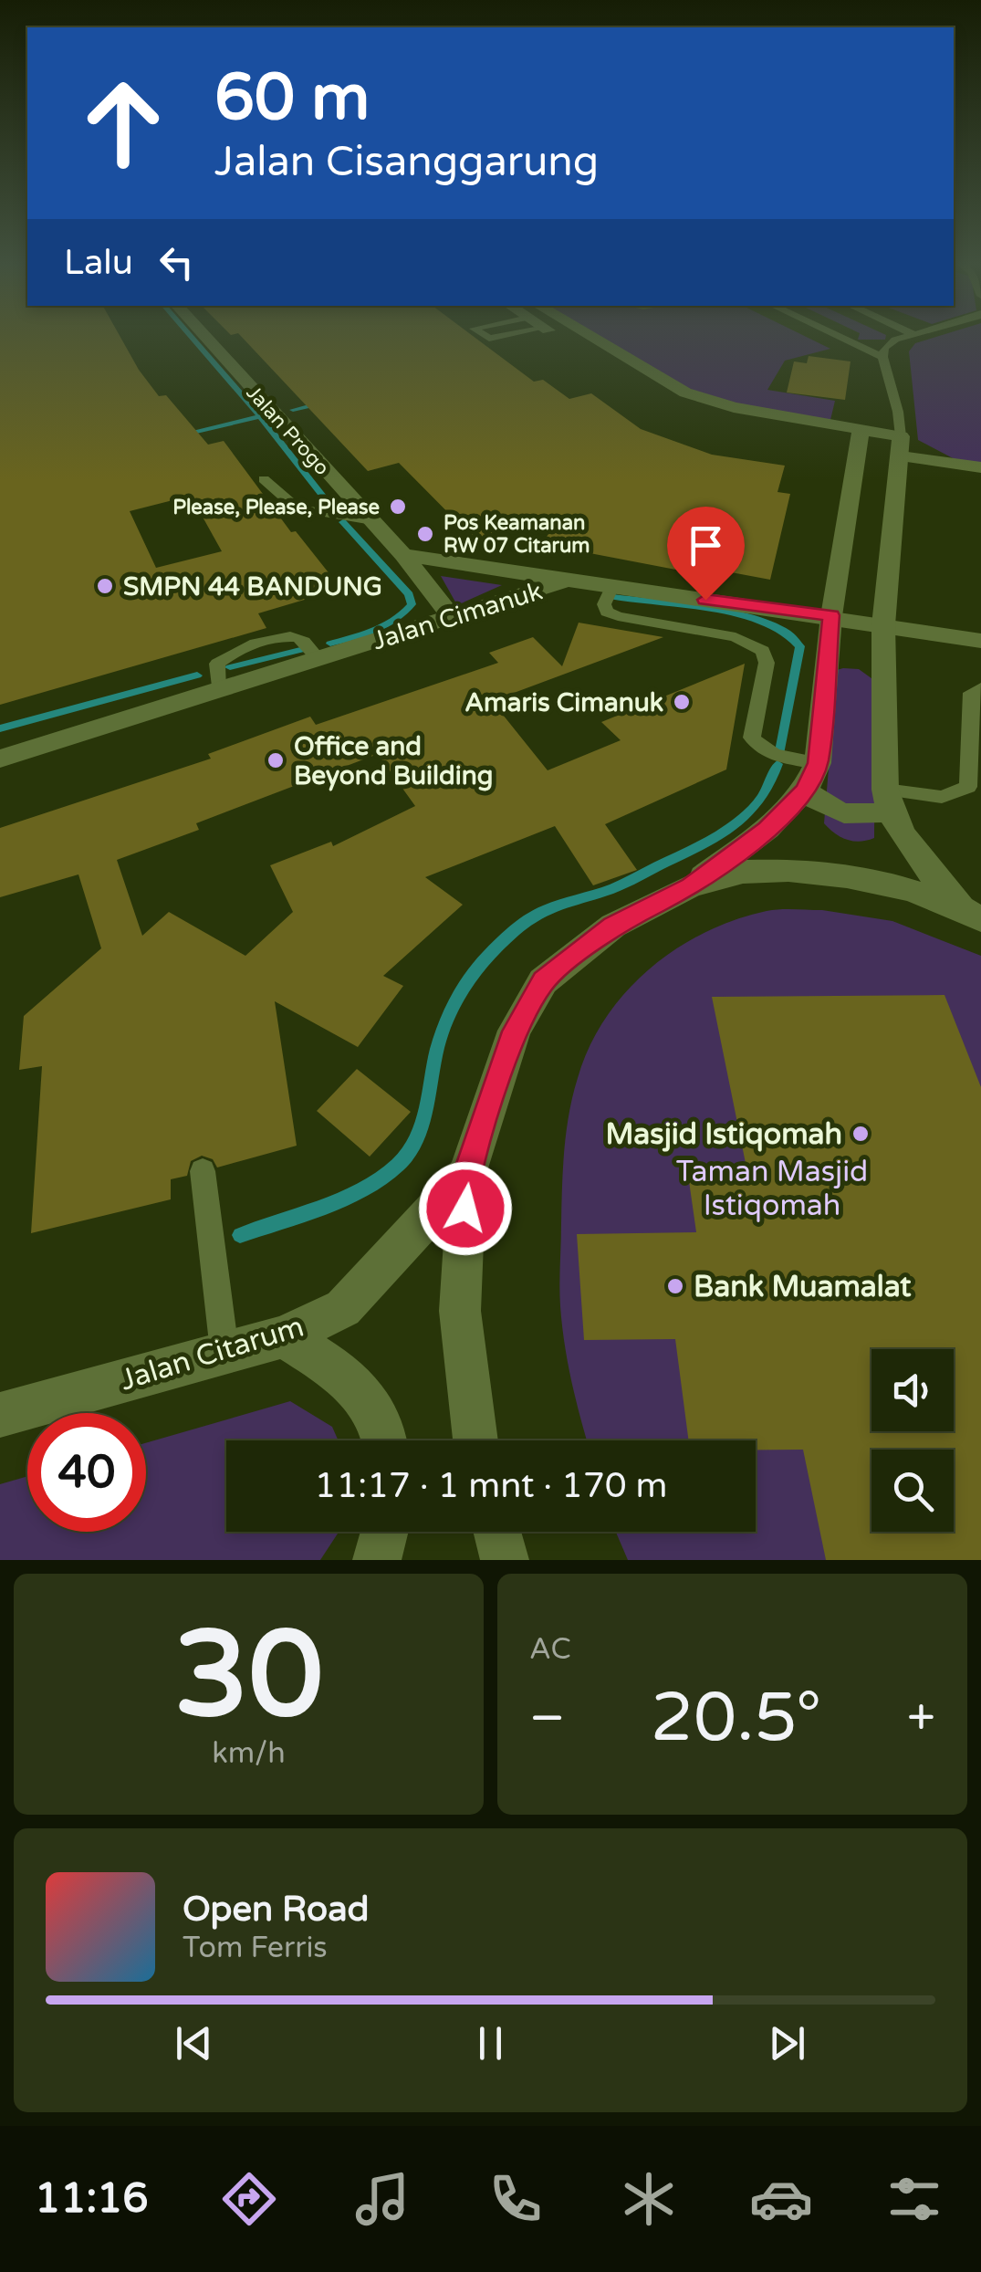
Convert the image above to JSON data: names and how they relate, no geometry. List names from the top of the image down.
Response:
{
  "streets": {
    "street": ["Jalan Progo", "Jalan Cimanuk", "Jalan Citarum"]
  },
  "crossings": [
    ["Jalan Progo", "Jalan Cimanuk"]
  ],
  "parks": ["Taman Masjid Istiqomah"],
  "places": [
    "Please, Please, Please",
    "Pos Keamanan RW 07 Citarum",
    "SMPN 44 BANDUNG",
    "Amaris Cimanuk",
    "Office and Beyond Building",
    "Masjid Istiqomah",
    "Bank Muamalat"
  ],
  "page": {
    "turn": ["60 m", "Jalan Cisanggarung"],
    "then": "Lalu",
    "limit": "40",
    "trip": "11:17 · 1 mnt · 170 m",
    "tile": [
      ["30", "km/h"],
      "AC"
    ],
    "heat": ["−", "20.5°", "+"],
    "song": ["Open Road", "Tom Ferris"],
    "tabs": "11:16"
  }
}
